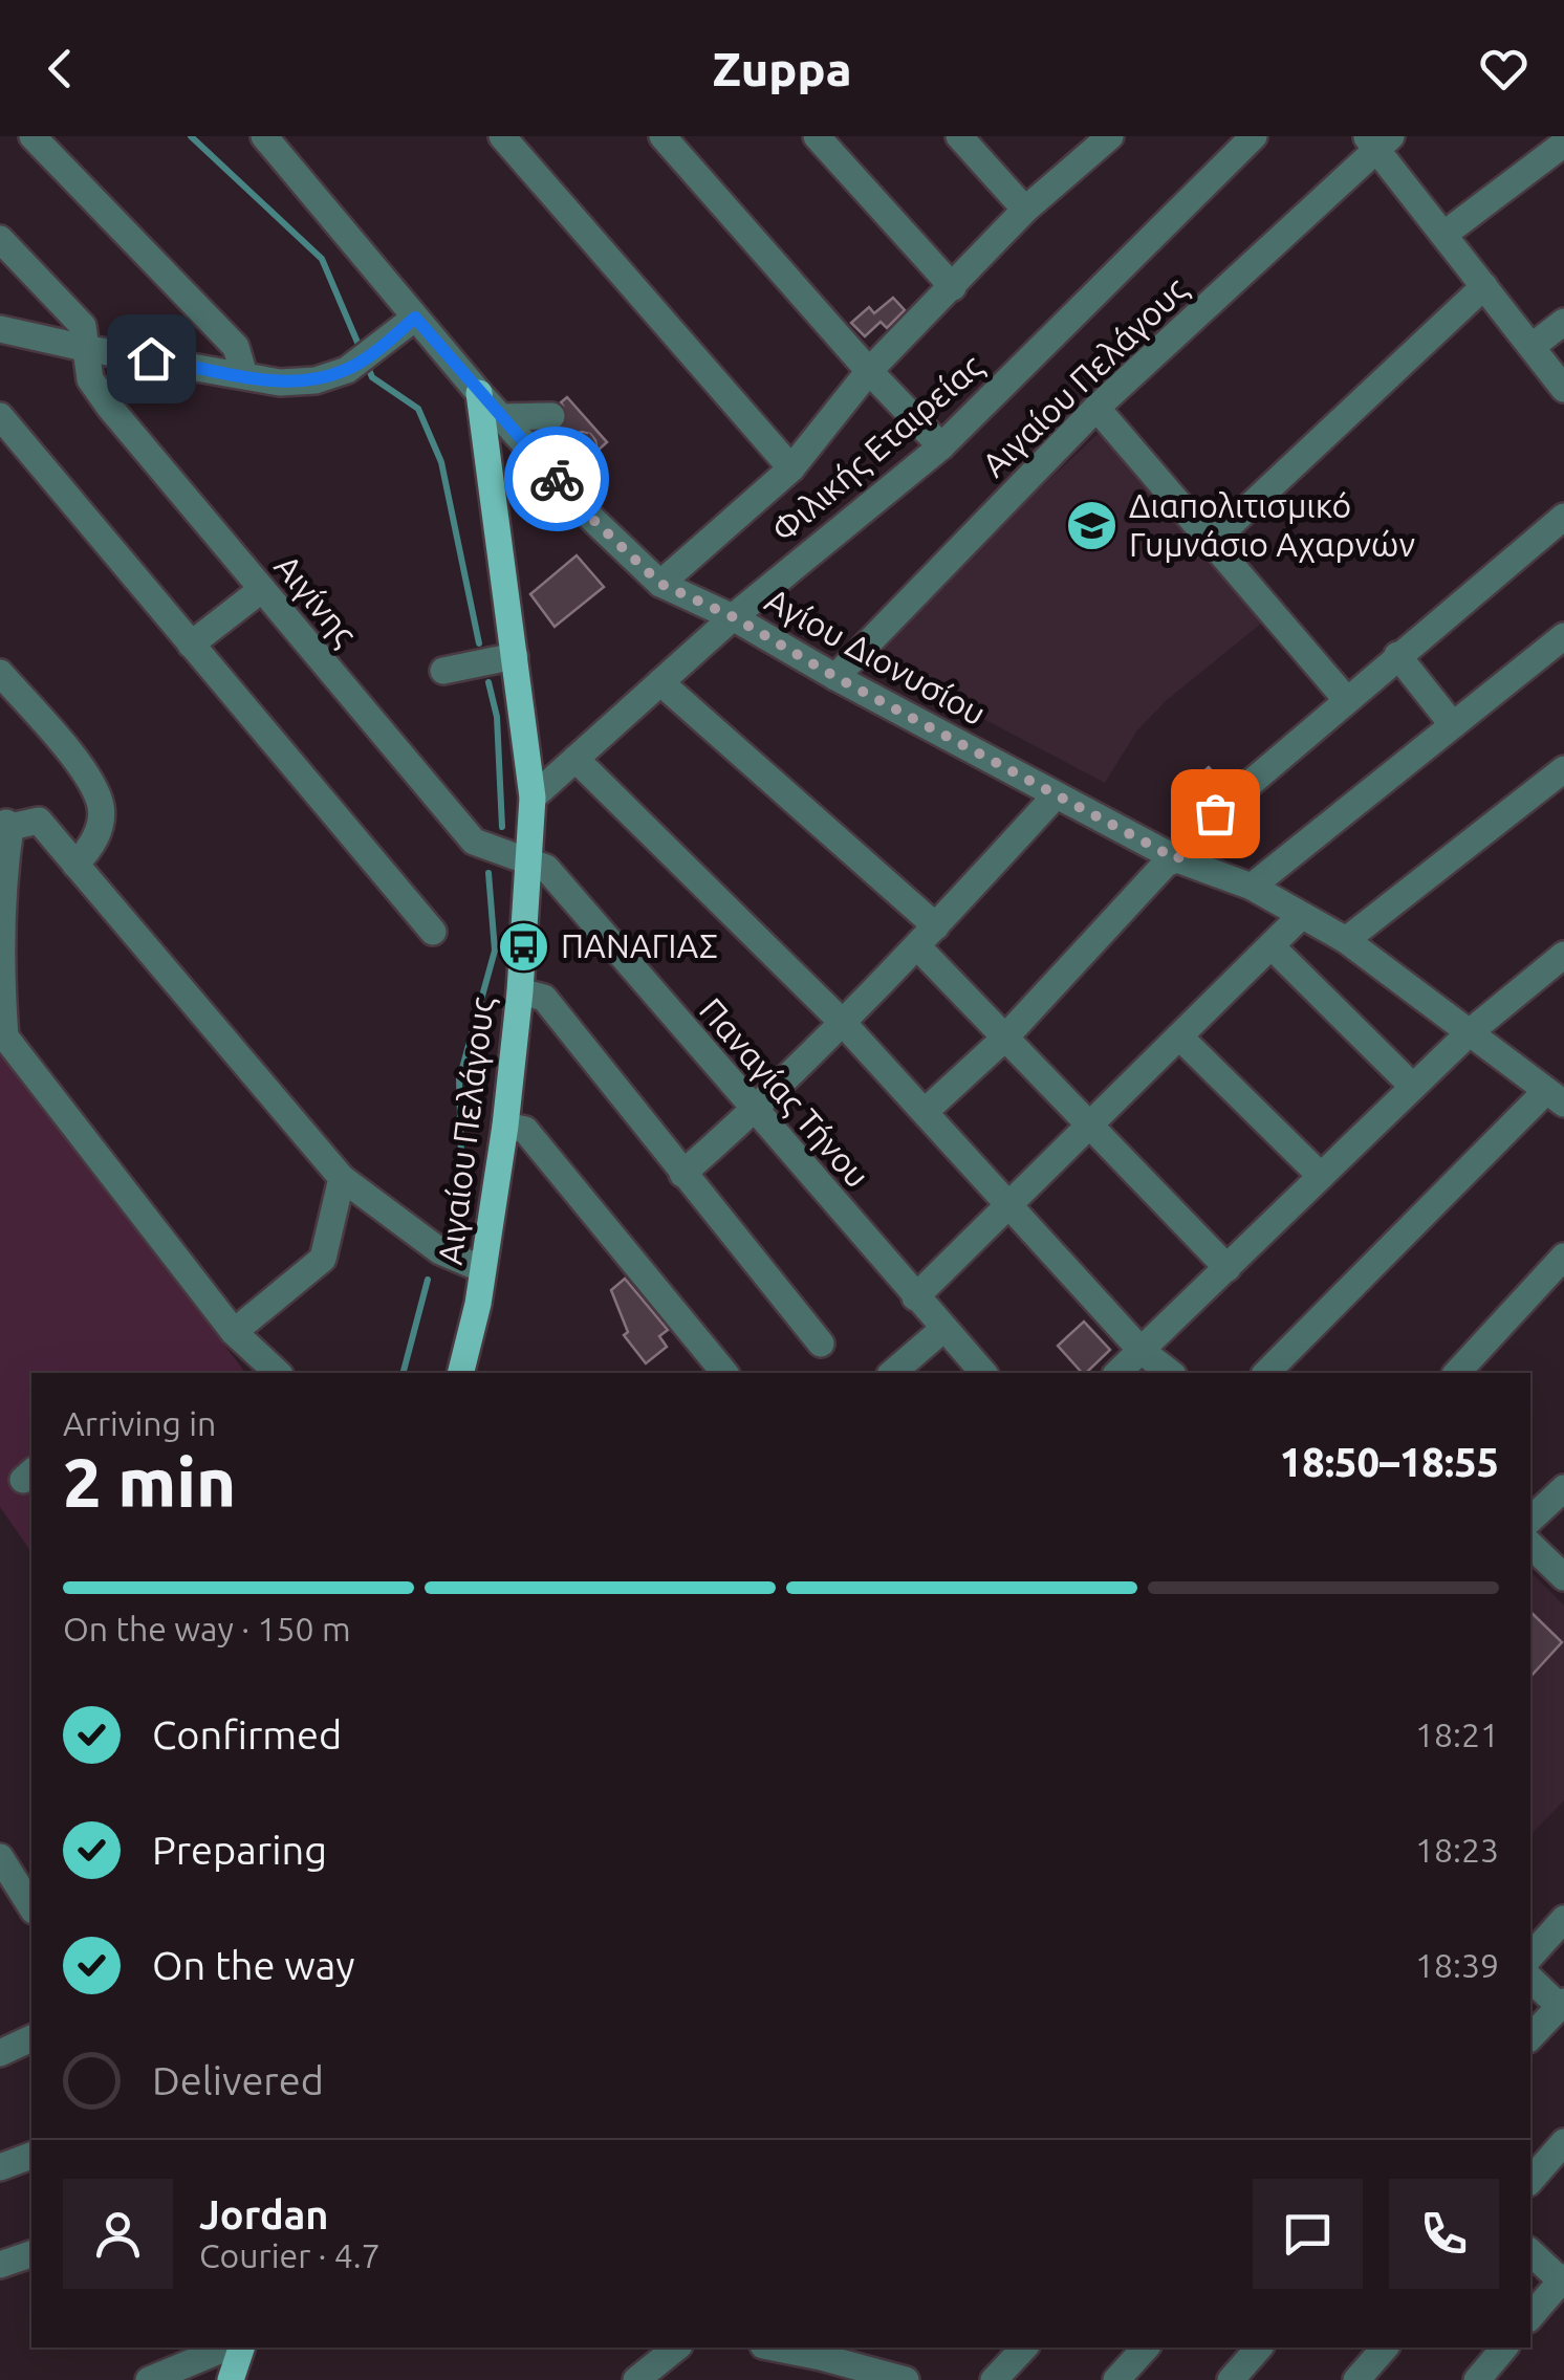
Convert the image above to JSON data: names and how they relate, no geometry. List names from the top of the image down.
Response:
{
  "streets": {
    "main road": ["Αιγαίου Πελάγους"],
    "street": [
      "Φιλικής Εταιρείας",
      "Αιγίνης",
      "Αγίου Διονυσίου",
      "Παναγίας Τήνου"
    ]
  },
  "crossings": [
    ["Αιγαίου Πελάγους", "Φιλικής Εταιρείας"],
    ["Αιγαίου Πελάγους", "Αιγίνης"],
    ["Αιγαίου Πελάγους", "Αγίου Διονυσίου"],
    ["Αιγαίου Πελάγους", "Παναγίας Τήνου"],
    ["Φιλικής Εταιρείας", "Αγίου Διονυσίου"],
    ["Αιγίνης", "Παναγίας Τήνου"]
  ],
  "places": {
    "school or university": ["Διαπολιτισμικό Γυμνάσιο Αχαρνών"],
    "bus stop": ["ΠΑΝΑΓΙΑΣ"]
  },
  "page": {
    "header": "Zuppa",
    "heading": ["2 min", "Arriving in", "18:50–18:55"],
    "panel": ["Jordan", "Courier · 4.7"],
    "bar": "On the way · 150 m",
    "list": [
      ["Confirmed", "18:21"],
      ["Preparing", "18:23"],
      ["On the way", "18:39"],
      "Delivered"
    ]
  }
}
